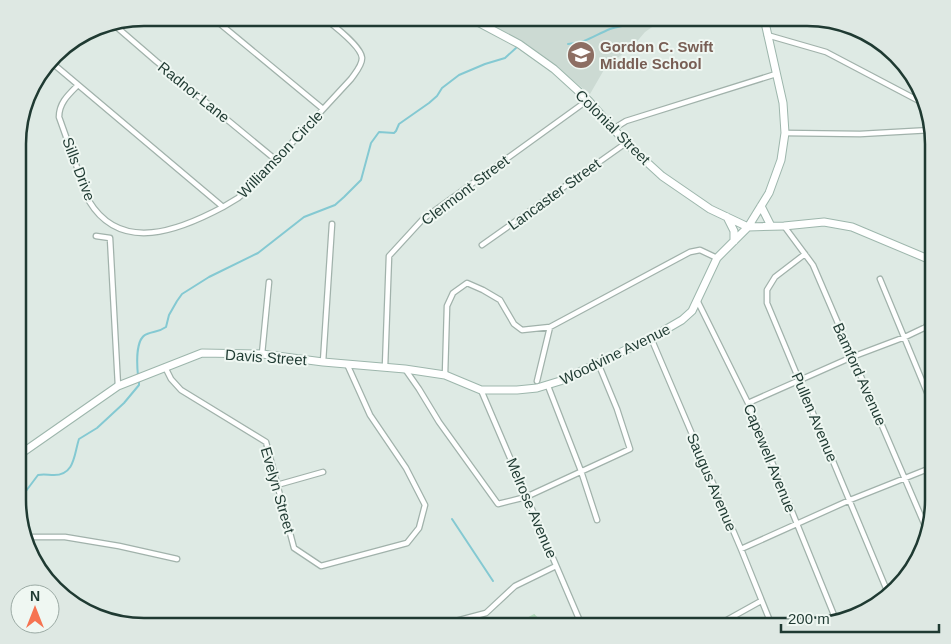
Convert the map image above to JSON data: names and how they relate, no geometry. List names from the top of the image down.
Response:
{
  "streets": {
    "main road": ["Colonial Street", "Woodvine Avenue", "Davis Street"],
    "street": [
      "Radnor Lane",
      "Williamson Circle",
      "Sills Drive",
      "Clermont Street",
      "Lancaster Street",
      "Bamford Avenue",
      "Pullen Avenue",
      "Capewell Avenue",
      "Saugus Avenue",
      "Evelyn Street",
      "Melrose Avenue"
    ]
  },
  "crossings": [
    ["Radnor Lane", "Williamson Circle"],
    ["Colonial Street", "Clermont Street"],
    ["Colonial Street", "Lancaster Street"],
    ["Colonial Street", "Bamford Avenue"],
    ["Williamson Circle", "Sills Drive"],
    ["Clermont Street", "Davis Street"],
    ["Woodvine Avenue", "Davis Street"],
    ["Woodvine Avenue", "Capewell Avenue"],
    ["Woodvine Avenue", "Saugus Avenue"],
    ["Davis Street", "Evelyn Street"],
    ["Davis Street", "Melrose Avenue"],
    ["Bamford Avenue", "Pullen Avenue"]
  ],
  "places": {
    "school or university": ["Gordon C. Swift Middle School"]
  },
  "scale_bar": "200 m",
  "north": "top"
}
